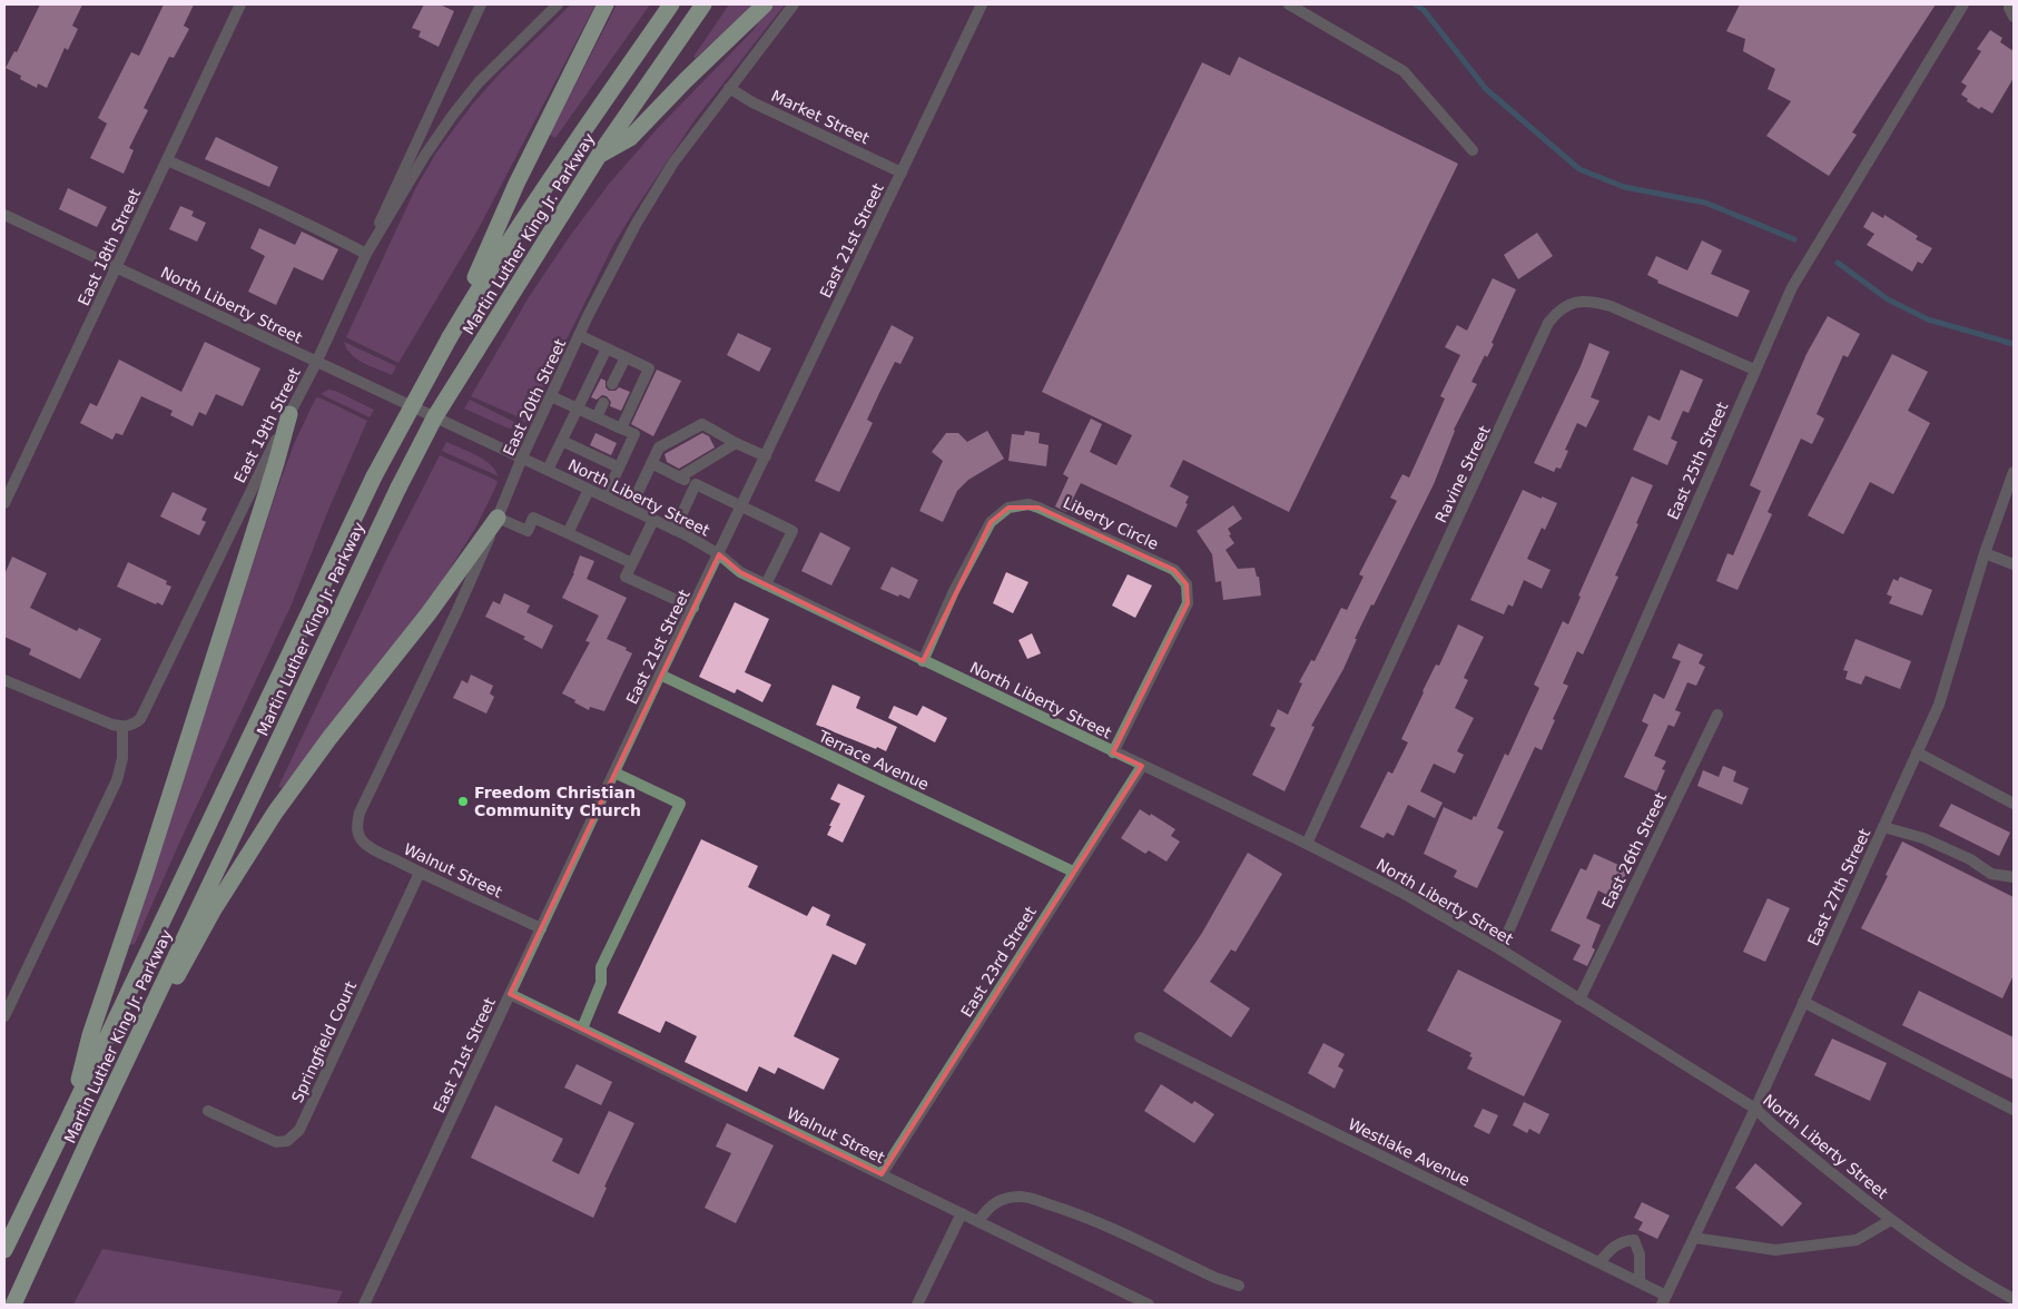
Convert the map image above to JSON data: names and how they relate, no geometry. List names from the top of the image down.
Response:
{
  "streets": {
    "highway": ["Martin Luther King Jr. Parkway"],
    "street": [
      "Market Street",
      "East 21st Street",
      "East 18th Street",
      "North Liberty Street",
      "East 20th Street",
      "East 19th Street",
      "East 25th Street",
      "Ravine Street",
      "Liberty Circle",
      "Terrace Avenue",
      "East 26th Street",
      "Walnut Street",
      "East 27th Street",
      "East 23rd Street",
      "Springfield Court",
      "Westlake Avenue"
    ]
  },
  "crossings": [
    ["Market Street", "East 21st Street"],
    ["Market Street", "East 20th Street"],
    ["East 21st Street", "North Liberty Street"],
    ["East 21st Street", "Terrace Avenue"],
    ["East 21st Street", "Walnut Street"],
    ["East 18th Street", "North Liberty Street"],
    ["North Liberty Street", "East 20th Street"],
    ["North Liberty Street", "East 19th Street"],
    ["North Liberty Street", "East 25th Street"],
    ["North Liberty Street", "Ravine Street"],
    ["North Liberty Street", "Liberty Circle"],
    ["North Liberty Street", "East 26th Street"],
    ["North Liberty Street", "East 27th Street"],
    ["North Liberty Street", "East 23rd Street"],
    ["East 20th Street", "Walnut Street"],
    ["East 25th Street", "Ravine Street"],
    ["Terrace Avenue", "East 23rd Street"],
    ["Walnut Street", "East 23rd Street"],
    ["Walnut Street", "Springfield Court"],
    ["East 27th Street", "Westlake Avenue"]
  ],
  "places": ["Freedom Christian Community Church"]
}
